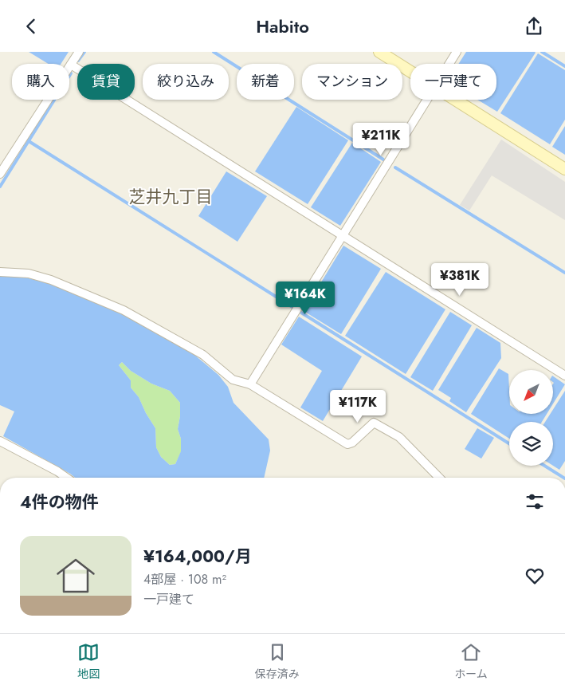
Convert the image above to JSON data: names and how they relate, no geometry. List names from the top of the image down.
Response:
{
  "districts": ["芝井九丁目"],
  "north": "bottom left",
  "page": {
    "header": "Habito",
    "chip": [
      "購入",
      "賃貸",
      "絞り込み",
      "新着",
      "マンション",
      "一戸建て"
    ],
    "price": [
      "¥211K",
      "¥381K",
      "¥164K",
      "¥117K"
    ],
    "heading": "4件の物件",
    "list": [
      {
        "name": "¥164,000/月",
        "note": "4部屋 · 108 m² · 一戸建て"
      }
    ],
    "tabs": ["地図", "保存済み", "ホーム"]
  }
}
